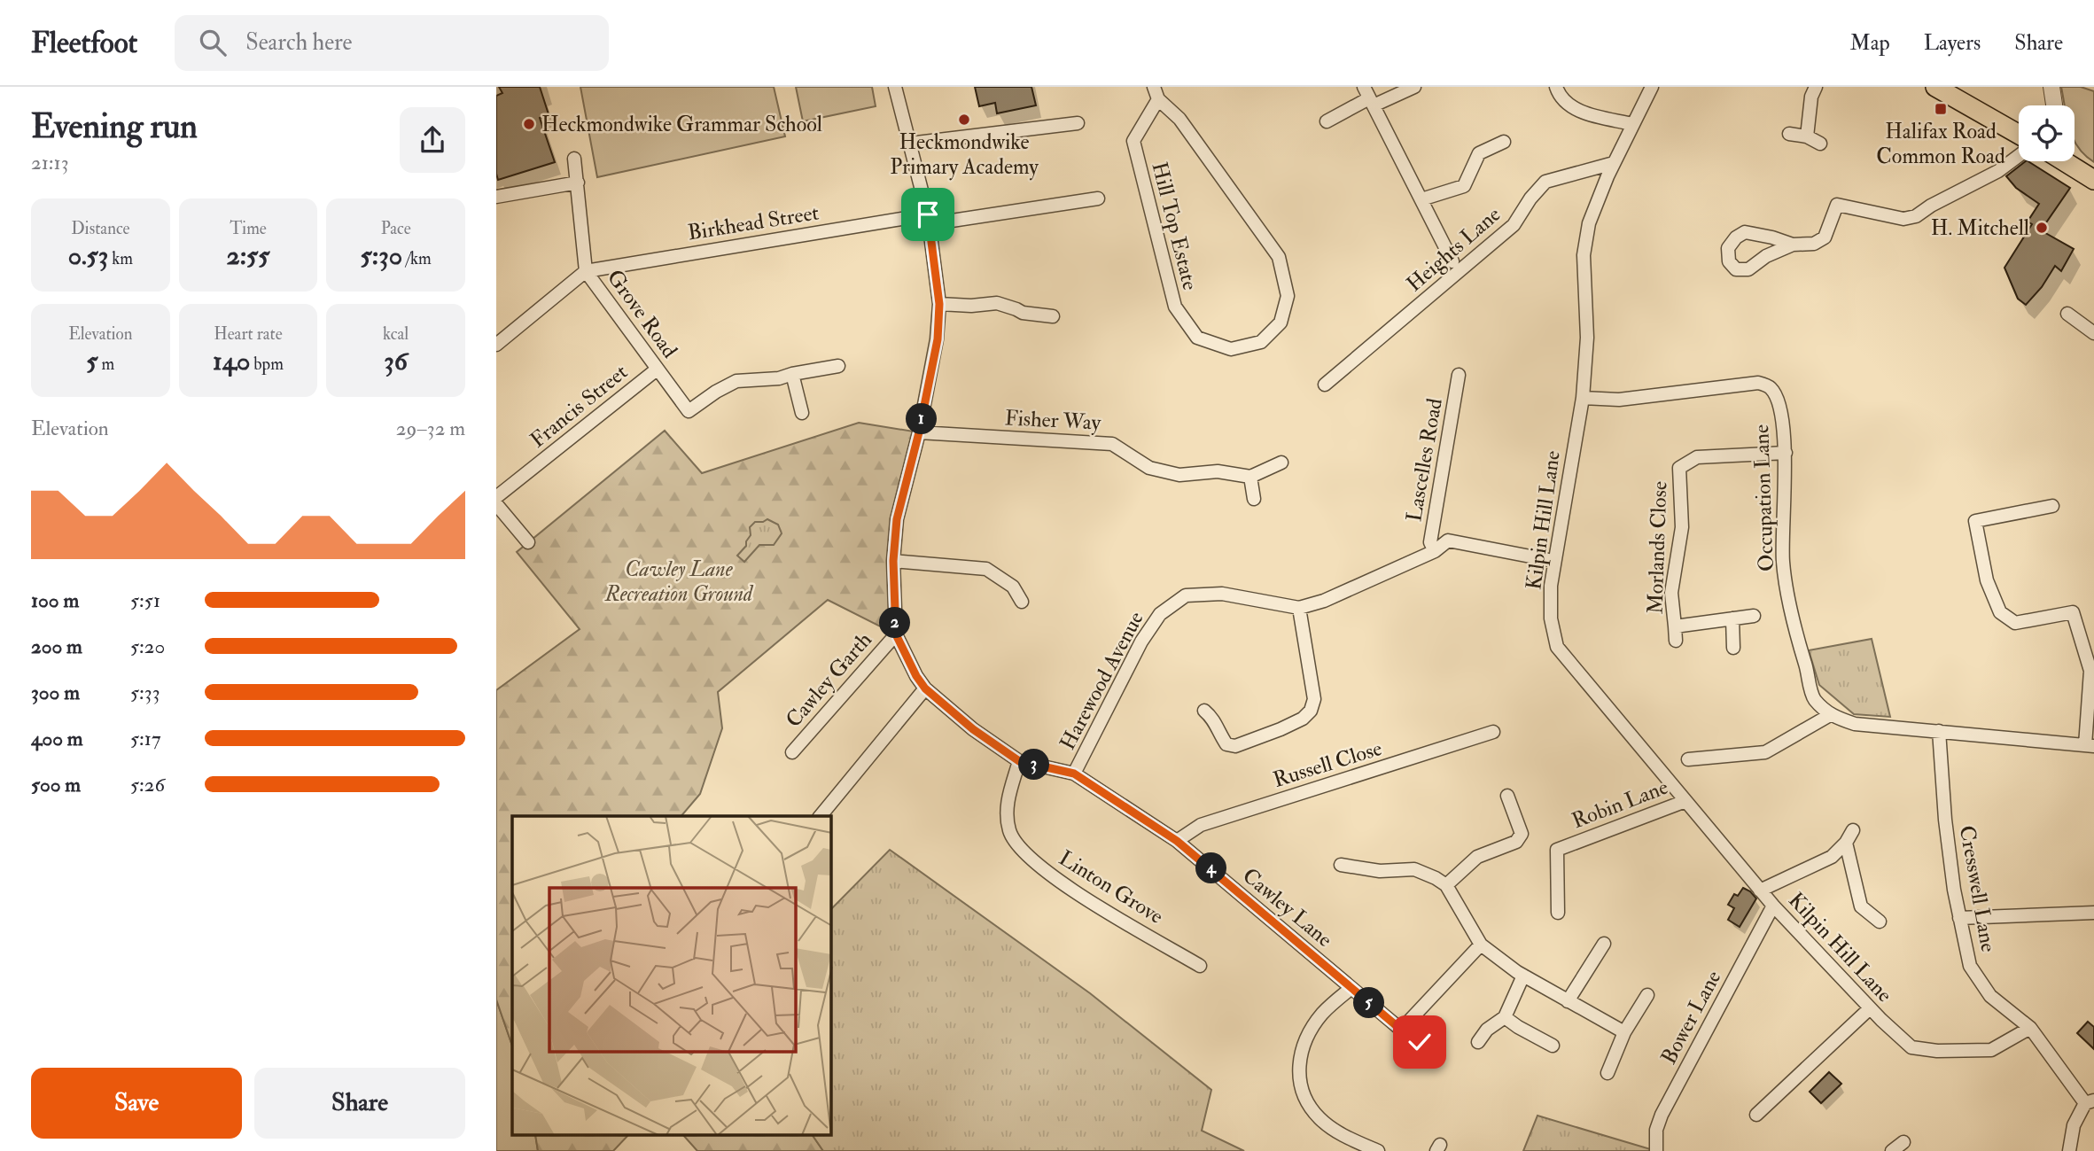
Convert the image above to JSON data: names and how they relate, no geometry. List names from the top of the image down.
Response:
{
  "streets": {
    "street": [
      "Birkhead Street",
      "Hill Top Estate",
      "Heights Lane",
      "Grove Road",
      "Francis Street",
      "Fisher Way",
      "Lascelles Road",
      "Occupation Lane",
      "Kilpin Hill Lane",
      "Morlands Close",
      "Cawley Garth",
      "Harewood Avenue",
      "Russell Close",
      "Robin Lane",
      "Linton Grove",
      "Cresswell Lane",
      "Cawley Lane",
      "Bower Lane"
    ]
  },
  "crossings": [
    ["Birkhead Street", "Grove Road"],
    ["Birkhead Street", "Cawley Lane"],
    ["Heights Lane", "Kilpin Hill Lane"],
    ["Grove Road", "Francis Street"],
    ["Fisher Way", "Cawley Lane"],
    ["Lascelles Road", "Harewood Avenue"],
    ["Occupation Lane", "Kilpin Hill Lane"],
    ["Occupation Lane", "Morlands Close"],
    ["Kilpin Hill Lane", "Harewood Avenue"],
    ["Kilpin Hill Lane", "Robin Lane"],
    ["Kilpin Hill Lane", "Cresswell Lane"],
    ["Kilpin Hill Lane", "Bower Lane"],
    ["Cawley Garth", "Cawley Lane"],
    ["Harewood Avenue", "Cawley Lane"],
    ["Russell Close", "Cawley Lane"],
    ["Linton Grove", "Cawley Lane"]
  ],
  "parks": ["Cawley Lane Recreation Ground"],
  "places": {
    "transit": ["Halifax Road Common Road"],
    "other": ["Heckmondwike Primary Academy", "Heckmondwike Grammar School", "H. Mitchell"]
  },
  "page": {
    "header": "Fleetfoot",
    "search": "Search here",
    "nav": ["Map", "Layers", "Share"],
    "heading": ["Evening run", "21:13"],
    "stats": [
      ["Distance", "0.53 km"],
      ["Time", "2:55"],
      ["Pace", "5:30 /km"],
      ["Elevation", "5 m"],
      ["Heart rate", "140 bpm"],
      ["kcal", "36"]
    ],
    "chart": ["Elevation", "29–32 m"],
    "pins": [
      "1",
      "2",
      "3",
      "4",
      "5"
    ],
    "list": [
      {
        "name": "100 m",
        "note": "5:51"
      },
      {
        "name": "200 m",
        "note": "5:20"
      },
      {
        "name": "300 m",
        "note": "5:33"
      },
      {
        "name": "400 m",
        "note": "5:17"
      },
      {
        "name": "500 m",
        "note": "5:26"
      }
    ],
    "buttons": ["Save", "Share"]
  }
}
